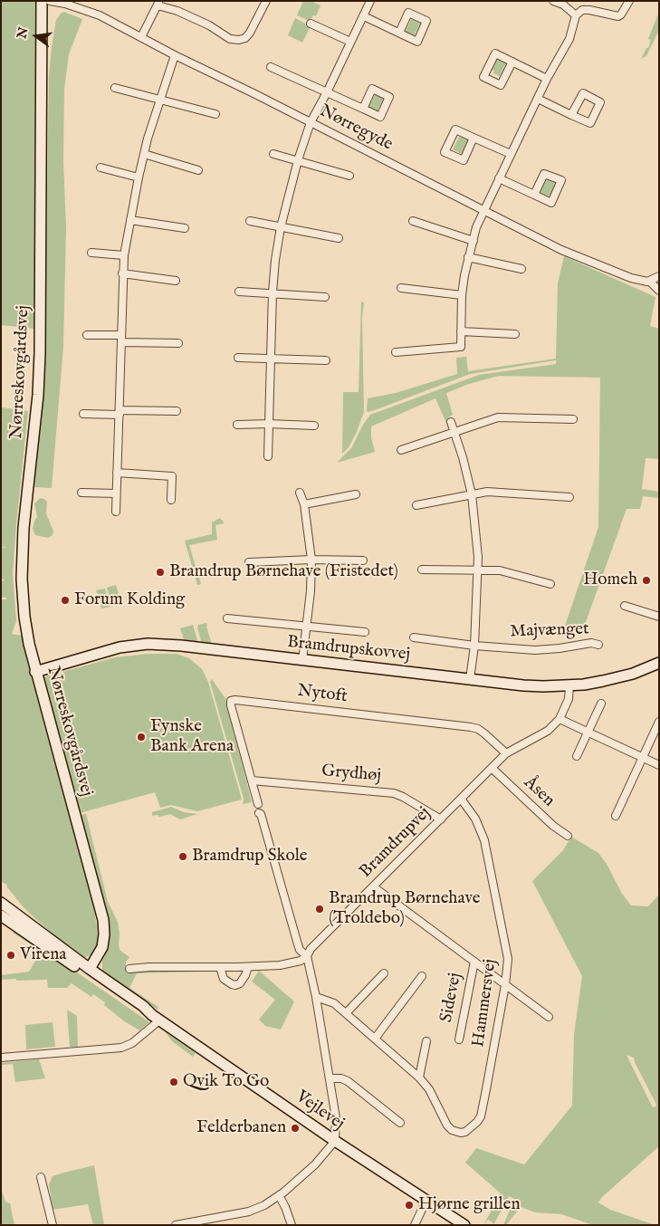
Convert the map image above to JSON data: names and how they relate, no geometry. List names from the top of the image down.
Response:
{
  "streets": {
    "street": [
      "Nørregyde",
      "Nørreskovgårdsvej",
      "Majvænget",
      "Bramdrupskovvej",
      "Nytoft",
      "Grydhøj",
      "Åsen",
      "Bramdrupvej",
      "Sidevej",
      "Hammersvej",
      "Vejlevej"
    ]
  },
  "crossings": [
    ["Nørreskovgårdsvej", "Bramdrupskovvej"],
    ["Nørreskovgårdsvej", "Vejlevej"],
    ["Bramdrupskovvej", "Bramdrupvej"],
    ["Nytoft", "Grydhøj"],
    ["Nytoft", "Bramdrupvej"],
    ["Grydhøj", "Bramdrupvej"],
    ["Åsen", "Bramdrupvej"],
    ["Bramdrupvej", "Hammersvej"]
  ],
  "places": [
    "Bramdrup Børnehave (Fristedet)",
    "Homeh",
    "Forum Kolding",
    "Fynske Bank Arena",
    "Bramdrup Skole",
    "Bramdrup Børnehave (Troldebo)",
    "Virena",
    "Qvik To Go",
    "Felderbanen",
    "Hjørne grillen"
  ],
  "north": "left"
}
